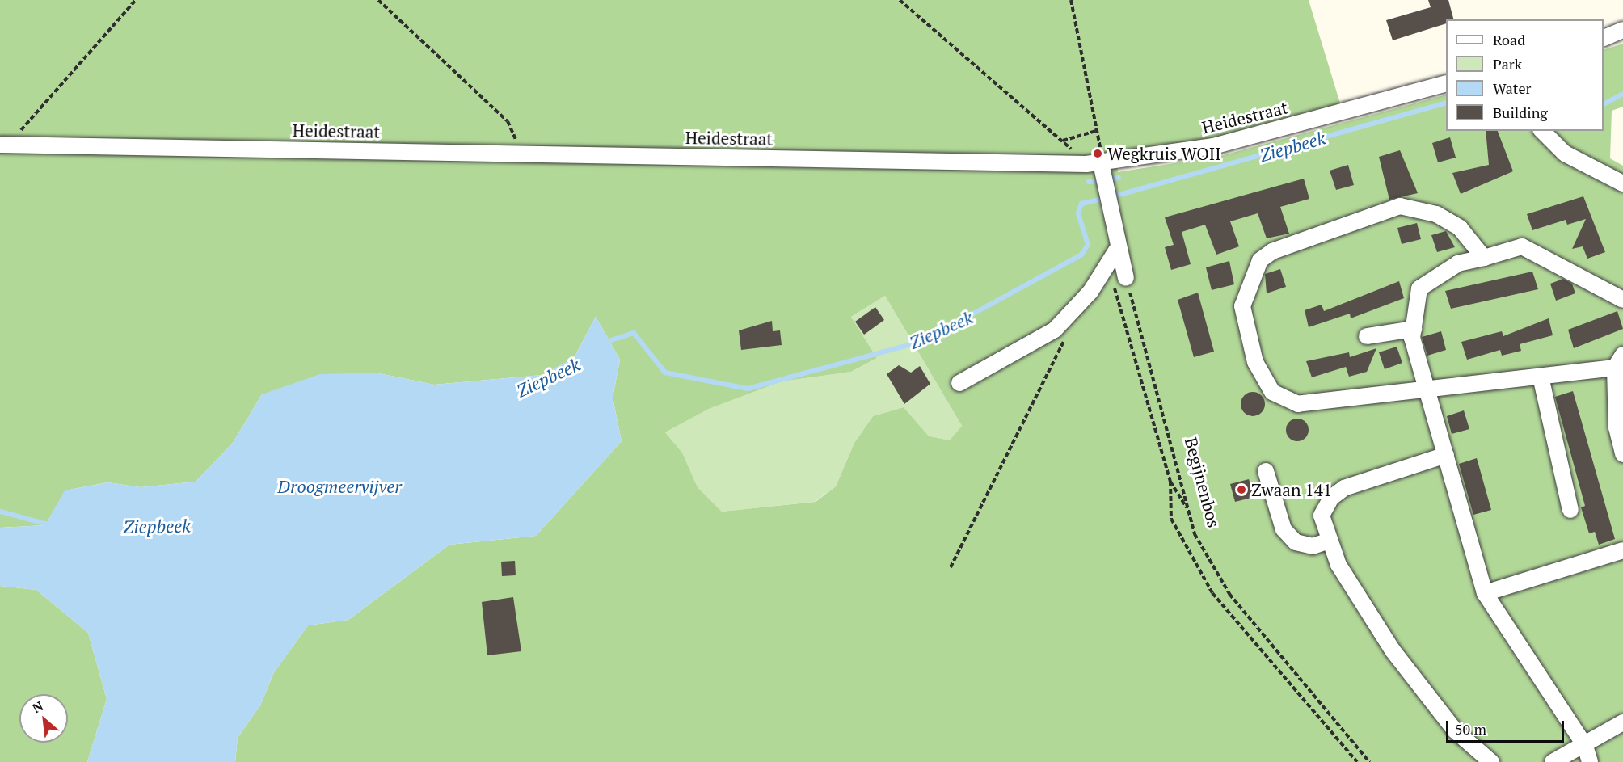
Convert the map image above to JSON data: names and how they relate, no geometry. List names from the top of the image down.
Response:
{
  "streets": {
    "street": ["Heidestraat"],
    "path": ["Begijnenbos"]
  },
  "water": ["Ziepbeek", "Droogmeervijver"],
  "places": ["Wegkruis WOII", "Zwaan 141"],
  "legend": [
    "Road",
    "Park",
    "Water",
    "Building"
  ],
  "scale_bar": "50 m",
  "north": "top left"
}
